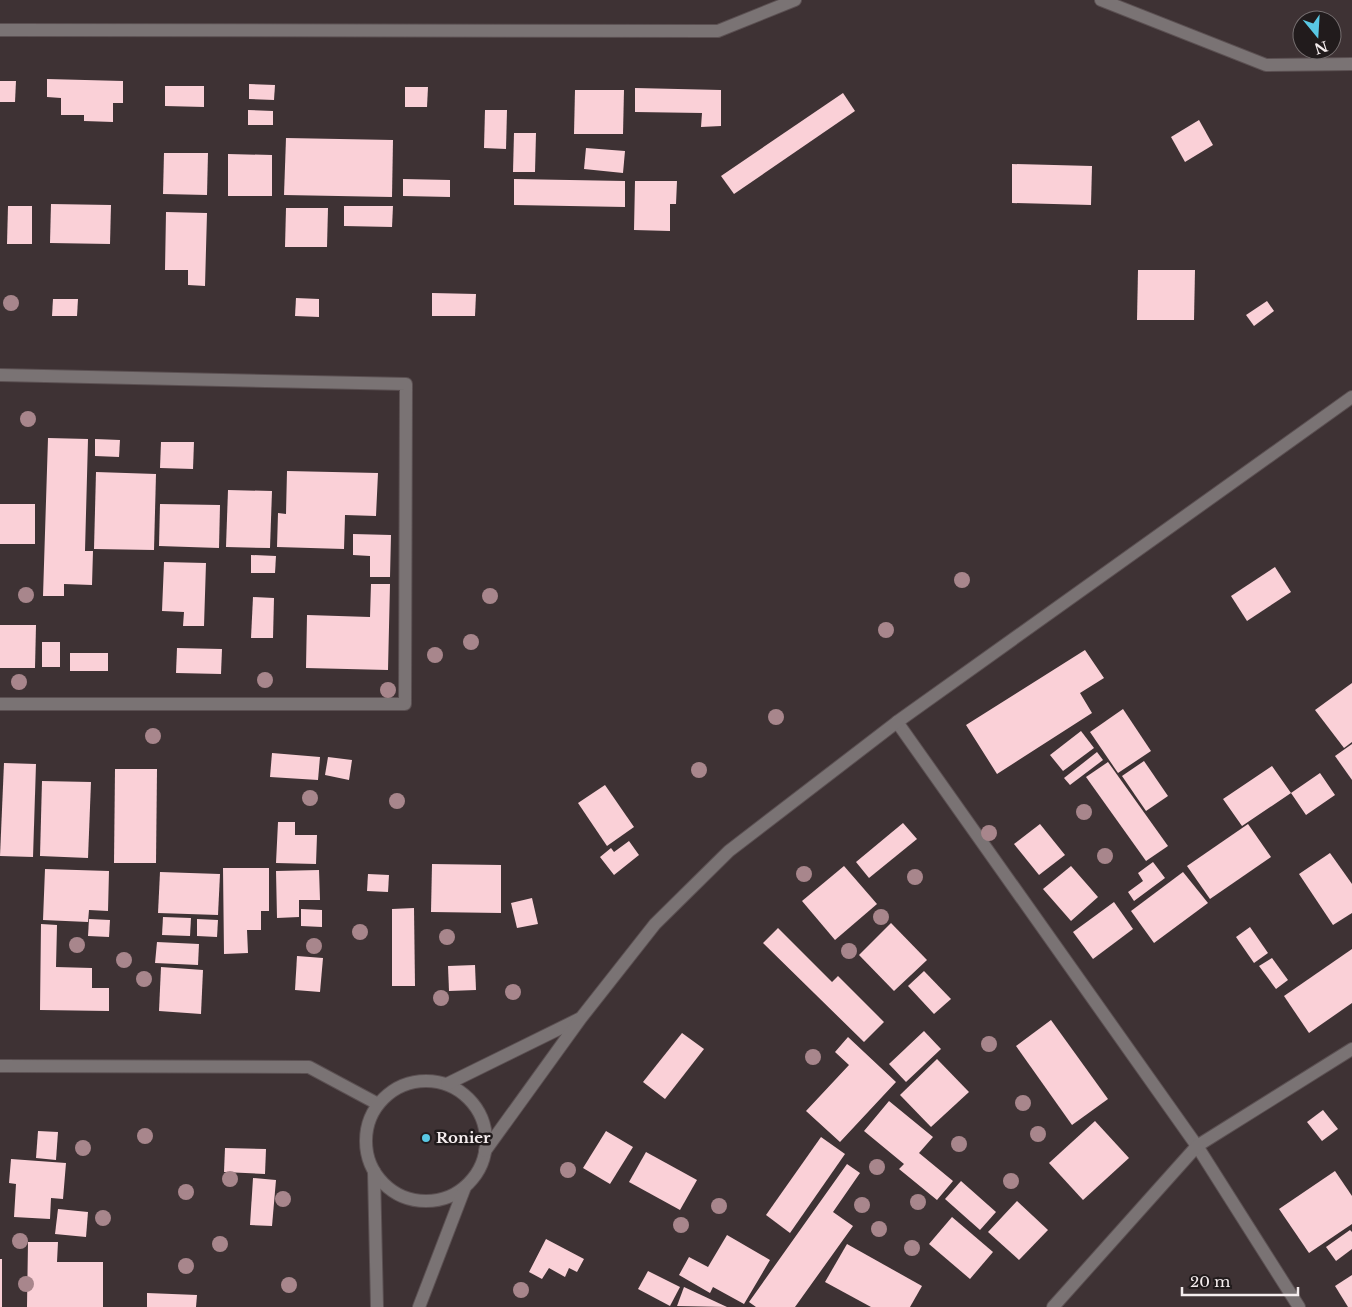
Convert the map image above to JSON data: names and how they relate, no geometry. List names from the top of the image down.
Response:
{
  "places": ["Ronier"],
  "scale_bar": "20 m",
  "north": "bottom"
}
